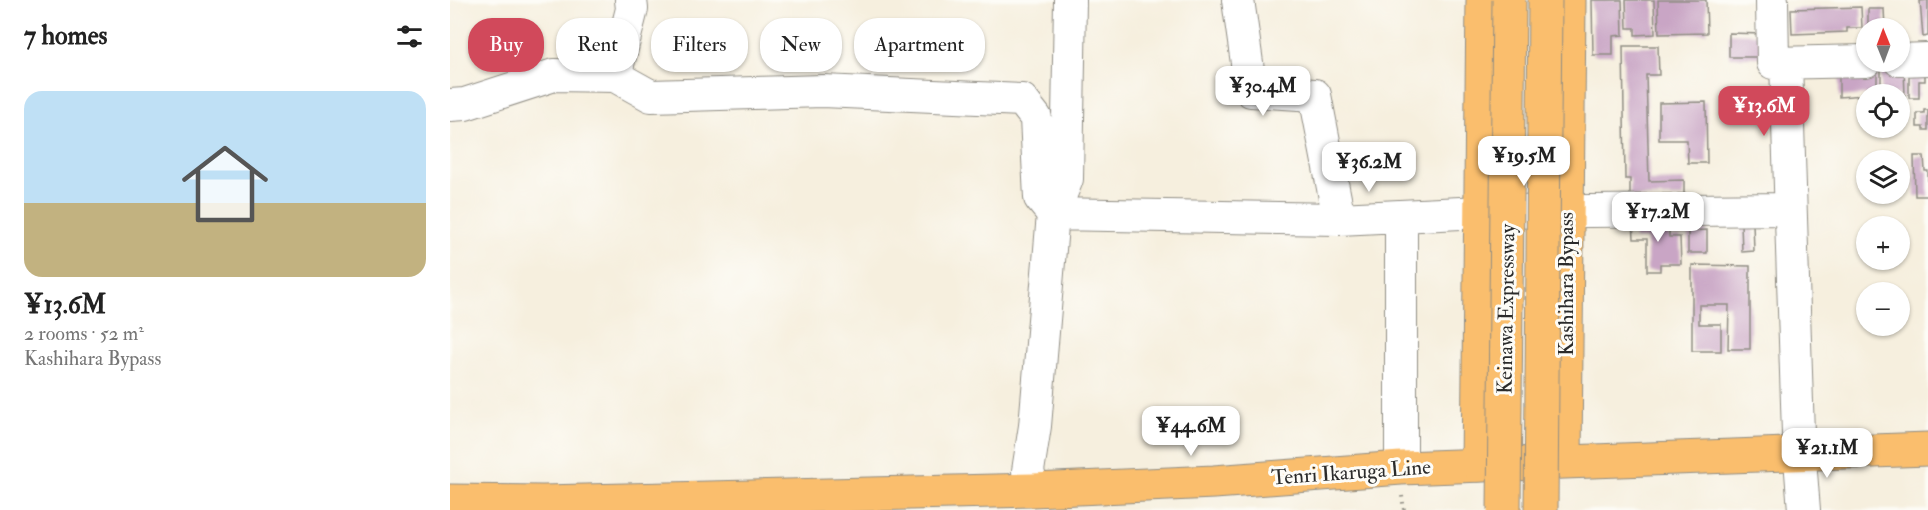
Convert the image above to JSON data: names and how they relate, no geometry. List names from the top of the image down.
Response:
{
  "streets": {
    "main road": ["Kashihara Bypass", "Keinawa Expressway", "Tenri Ikaruga Line"]
  },
  "crossings": [
    ["Kashihara Bypass", "Tenri Ikaruga Line"]
  ],
  "north": "top",
  "page": {
    "heading": "7 homes",
    "map_buttons": ["+", "−"],
    "chip": [
      "Buy",
      "Rent",
      "Filters",
      "New",
      "Apartment"
    ],
    "price": [
      "¥30.4M",
      "¥13.6M",
      "¥19.5M",
      "¥36.2M",
      "¥17.2M",
      "¥44.6M",
      "¥21.1M"
    ],
    "list": [
      {
        "name": "¥13.6M",
        "note": "2 rooms · 52 m² · Kashihara Bypass"
      }
    ]
  }
}
